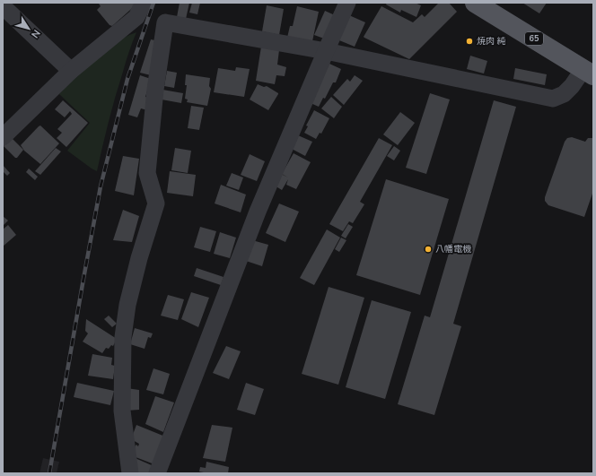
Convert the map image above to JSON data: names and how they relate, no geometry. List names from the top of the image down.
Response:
{
  "streets": {
    "main road": ["65"]
  },
  "places": ["焼肉 純", "八幡電機"],
  "north": "bottom right"
}
